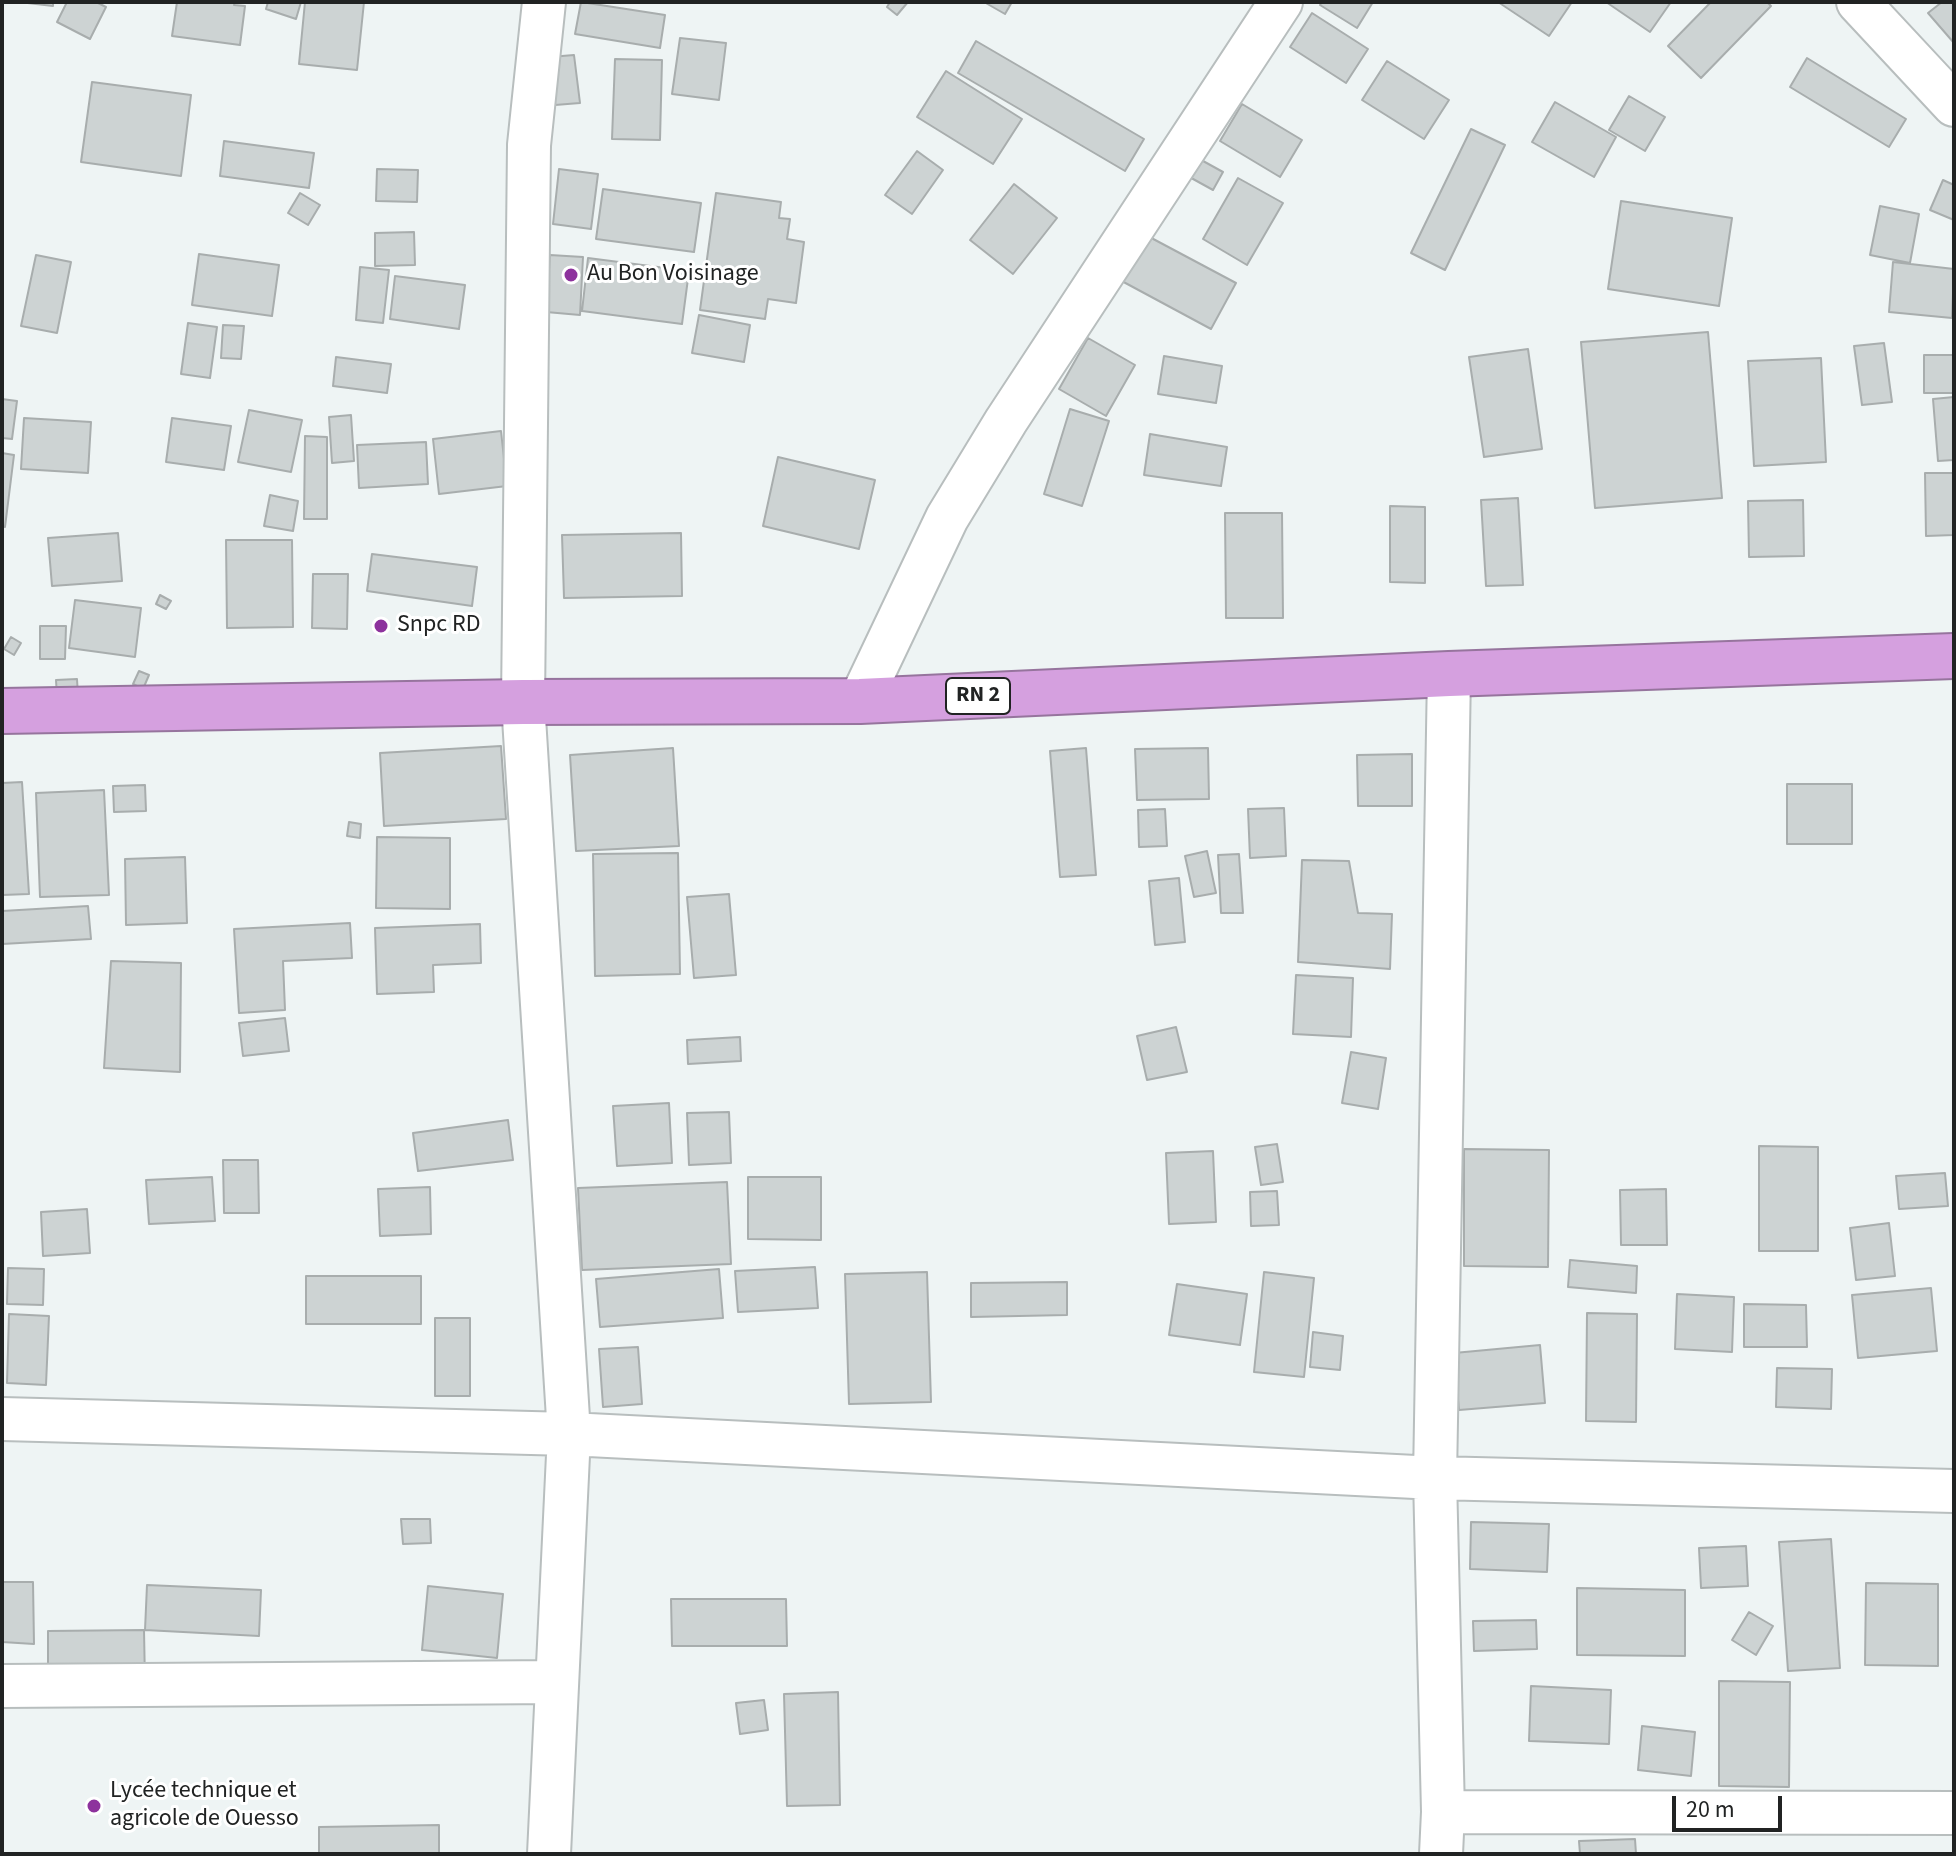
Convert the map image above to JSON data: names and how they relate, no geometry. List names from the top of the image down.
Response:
{
  "streets": {
    "highway": ["RN 2"]
  },
  "places": ["Au Bon Voisinage", "Snpc RD", "Lycée technique et agricole de Ouesso"],
  "scale_bar": "20 m"
}
